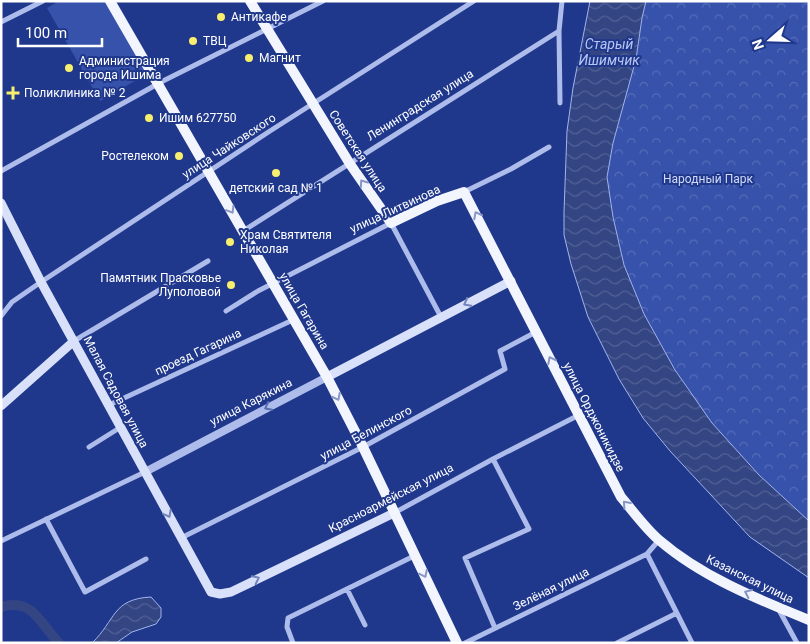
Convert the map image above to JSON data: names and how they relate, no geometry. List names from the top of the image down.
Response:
{
  "streets": {
    "main road": [
      "Советская улица",
      "улица Литвинова",
      "улица Гагарина",
      "Малая Садовая улица",
      "улица Карякина",
      "улица Орджоникидзе",
      "Красноармейская улица",
      "Казанская улица"
    ],
    "street": [
      "Ленинградская улица",
      "улица Чайковского",
      "проезд Гагарина",
      "улица Белинского",
      "Зелёная улица"
    ]
  },
  "crossings": [
    ["Ленинградская улица", "Советская улица"],
    ["Ленинградская улица", "улица Гагарина"],
    ["улица Чайковского", "Советская улица"],
    ["улица Чайковского", "улица Гагарина"],
    ["улица Чайковского", "Малая Садовая улица"],
    ["Советская улица", "улица Литвинова"],
    ["Советская улица", "улица Карякина"],
    ["улица Литвинова", "улица Гагарина"],
    ["улица Литвинова", "улица Орджоникидзе"],
    ["улица Гагарина", "проезд Гагарина"],
    ["улица Гагарина", "улица Карякина"],
    ["улица Гагарина", "улица Белинского"],
    ["улица Гагарина", "Красноармейская улица"],
    ["проезд Гагарина", "Малая Садовая улица"],
    ["Малая Садовая улица", "улица Карякина"],
    ["Малая Садовая улица", "улица Белинского"],
    ["Малая Садовая улица", "Красноармейская улица"],
    ["улица Карякина", "улица Орджоникидзе"],
    ["улица Орджоникидзе", "улица Белинского"],
    ["улица Орджоникидзе", "Красноармейская улица"],
    ["улица Орджоникидзе", "Казанская улица"]
  ],
  "one_way": ["улица Карякина", "улица Орджоникидзе", "Казанская улица"],
  "water": ["Старый Ишимчик"],
  "parks": ["Народный Парк"],
  "places": {
    "other": [
      "Антикафе",
      "ТВЦ",
      "Магнит",
      "Администрация города Ишима",
      "Ишим 627750",
      "Ростелеком",
      "детский сад № 1",
      "Храм Святителя Николая",
      "Памятник Прасковье Луполовой"
    ],
    "health": ["Поликлиника № 2"]
  },
  "scale_bar": "100 m",
  "north": "left"
}
